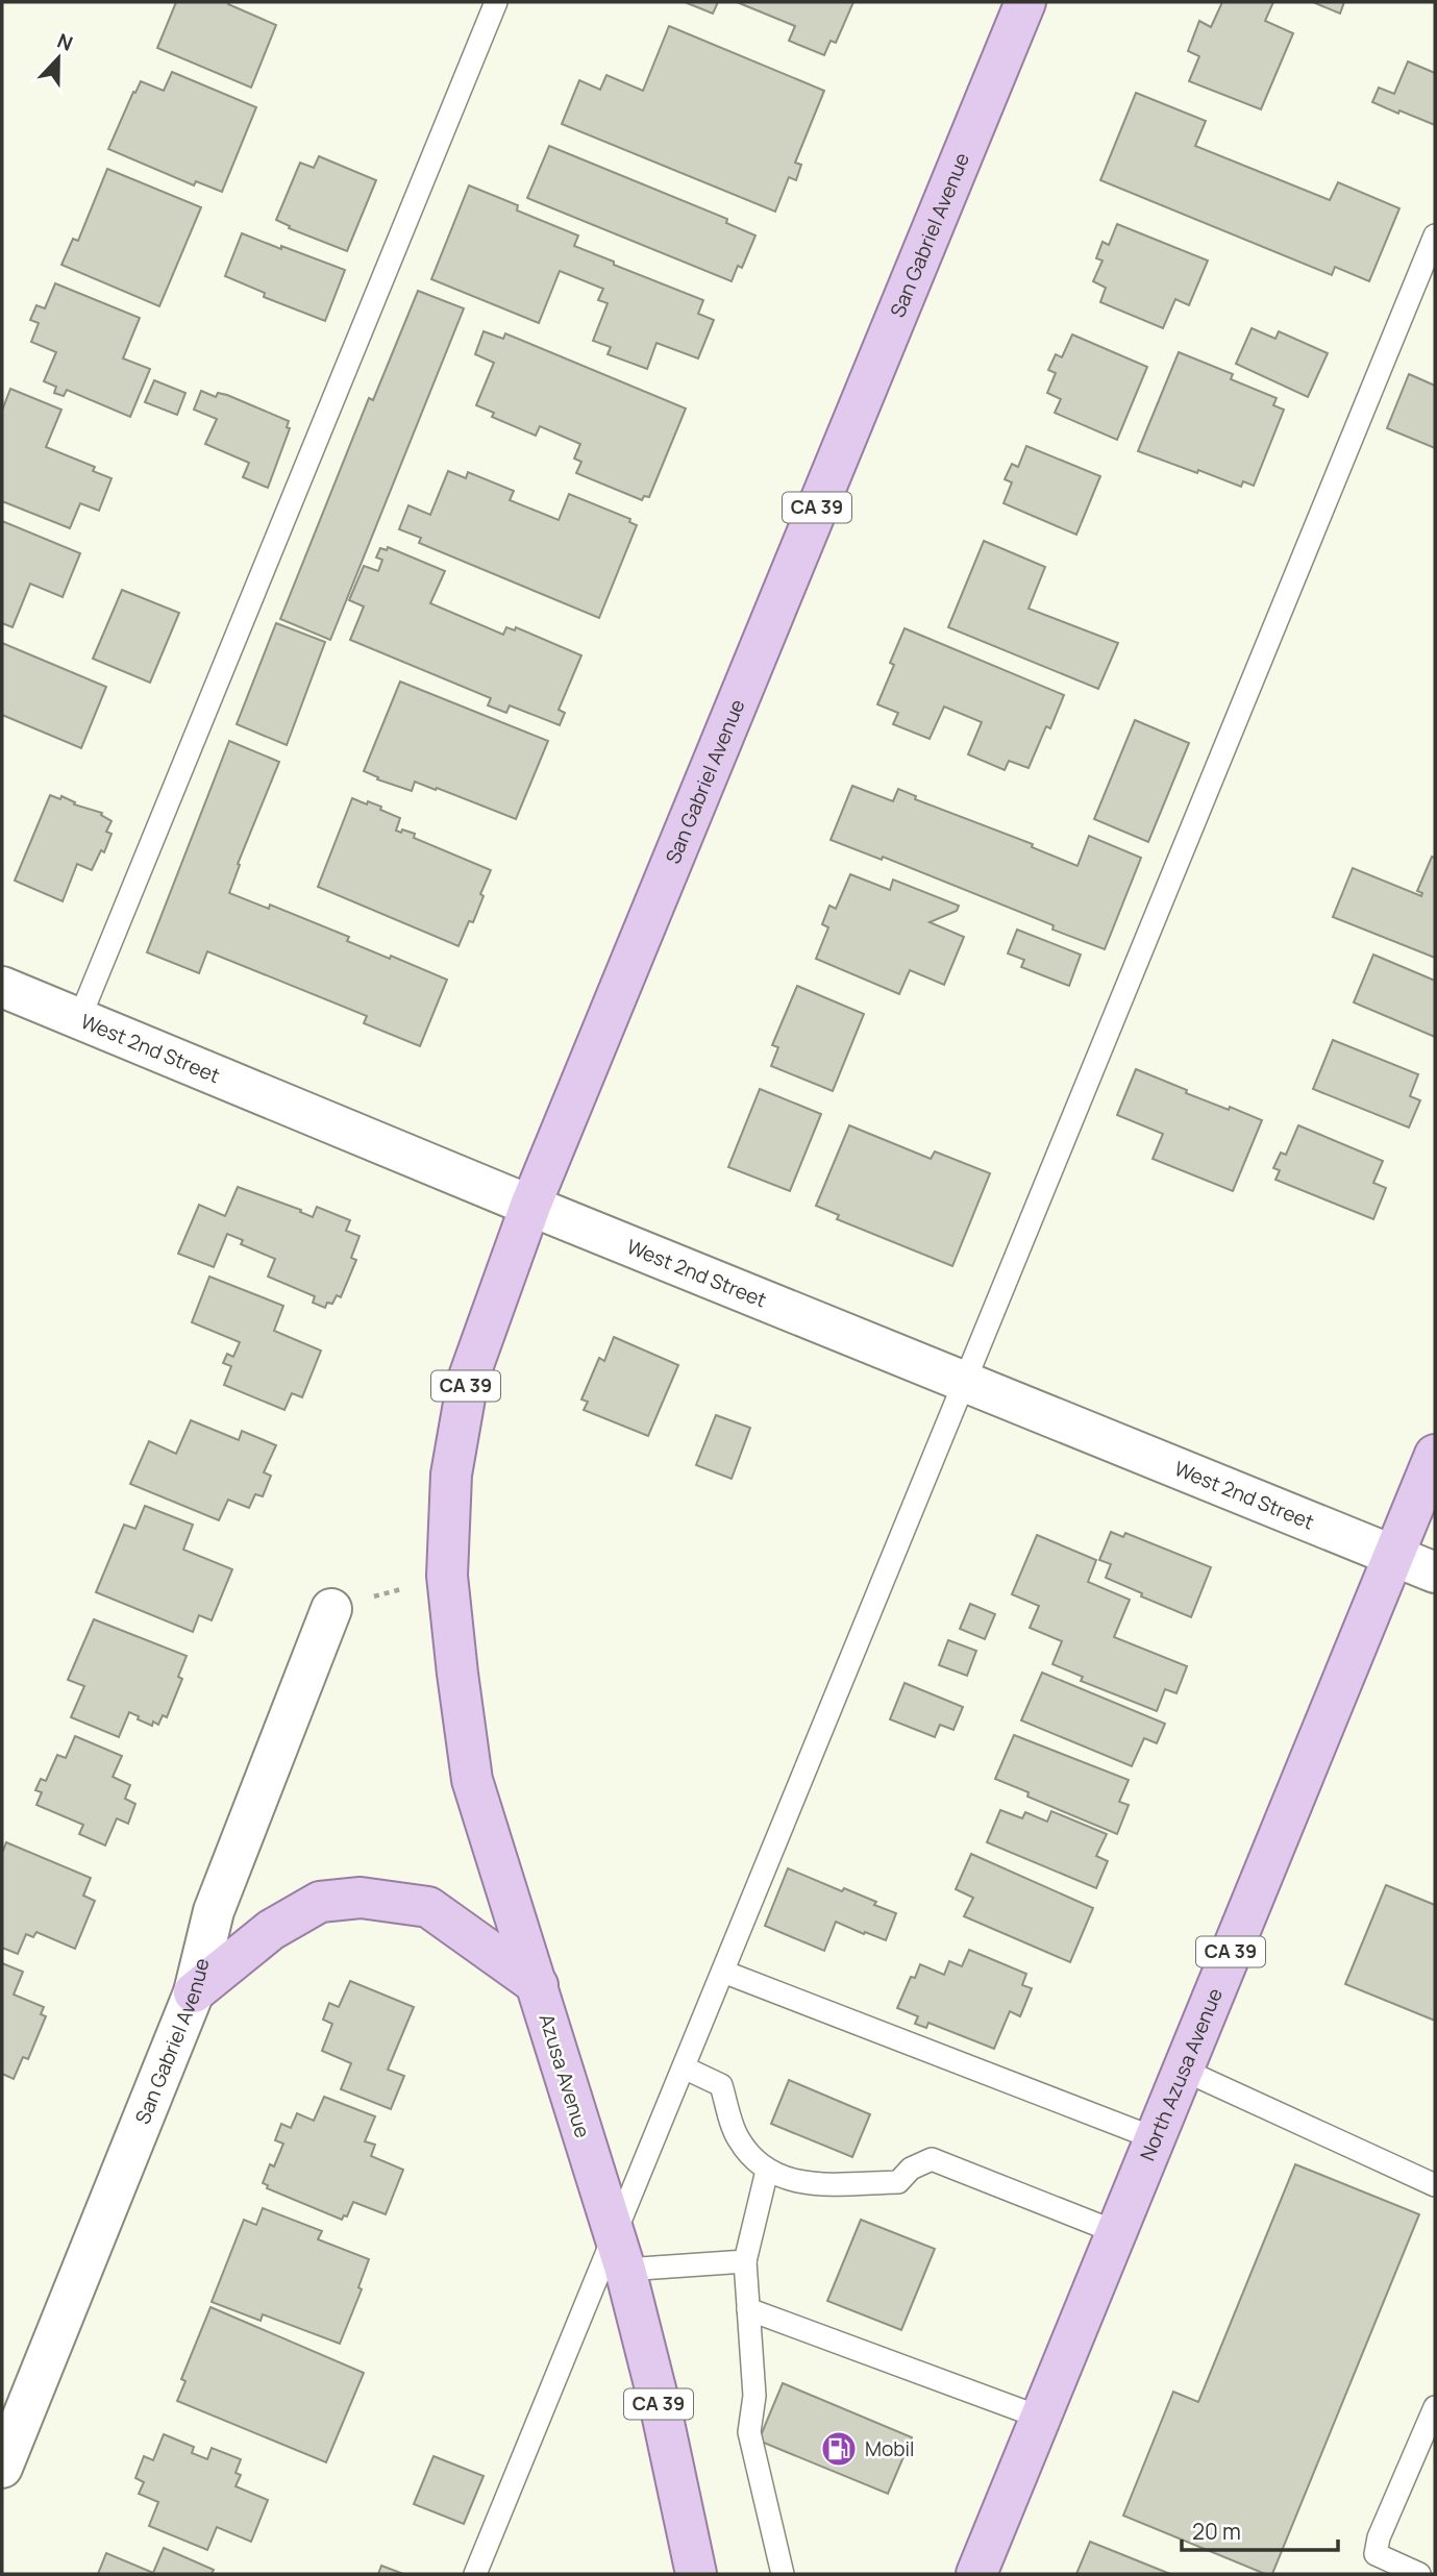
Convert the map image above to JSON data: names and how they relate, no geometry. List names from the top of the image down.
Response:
{
  "streets": {
    "main road": [
      "San Gabriel Avenue",
      "CA 39",
      "North Azusa Avenue",
      "Azusa Avenue"
    ],
    "street": ["West 2nd Street"]
  },
  "crossings": [
    ["San Gabriel Avenue", "West 2nd Street"],
    ["San Gabriel Avenue", "Azusa Avenue"],
    ["West 2nd Street", "North Azusa Avenue"]
  ],
  "places": {
    "fuel station": ["Mobil"]
  },
  "scale_bar": "20 m",
  "north": "top"
}
